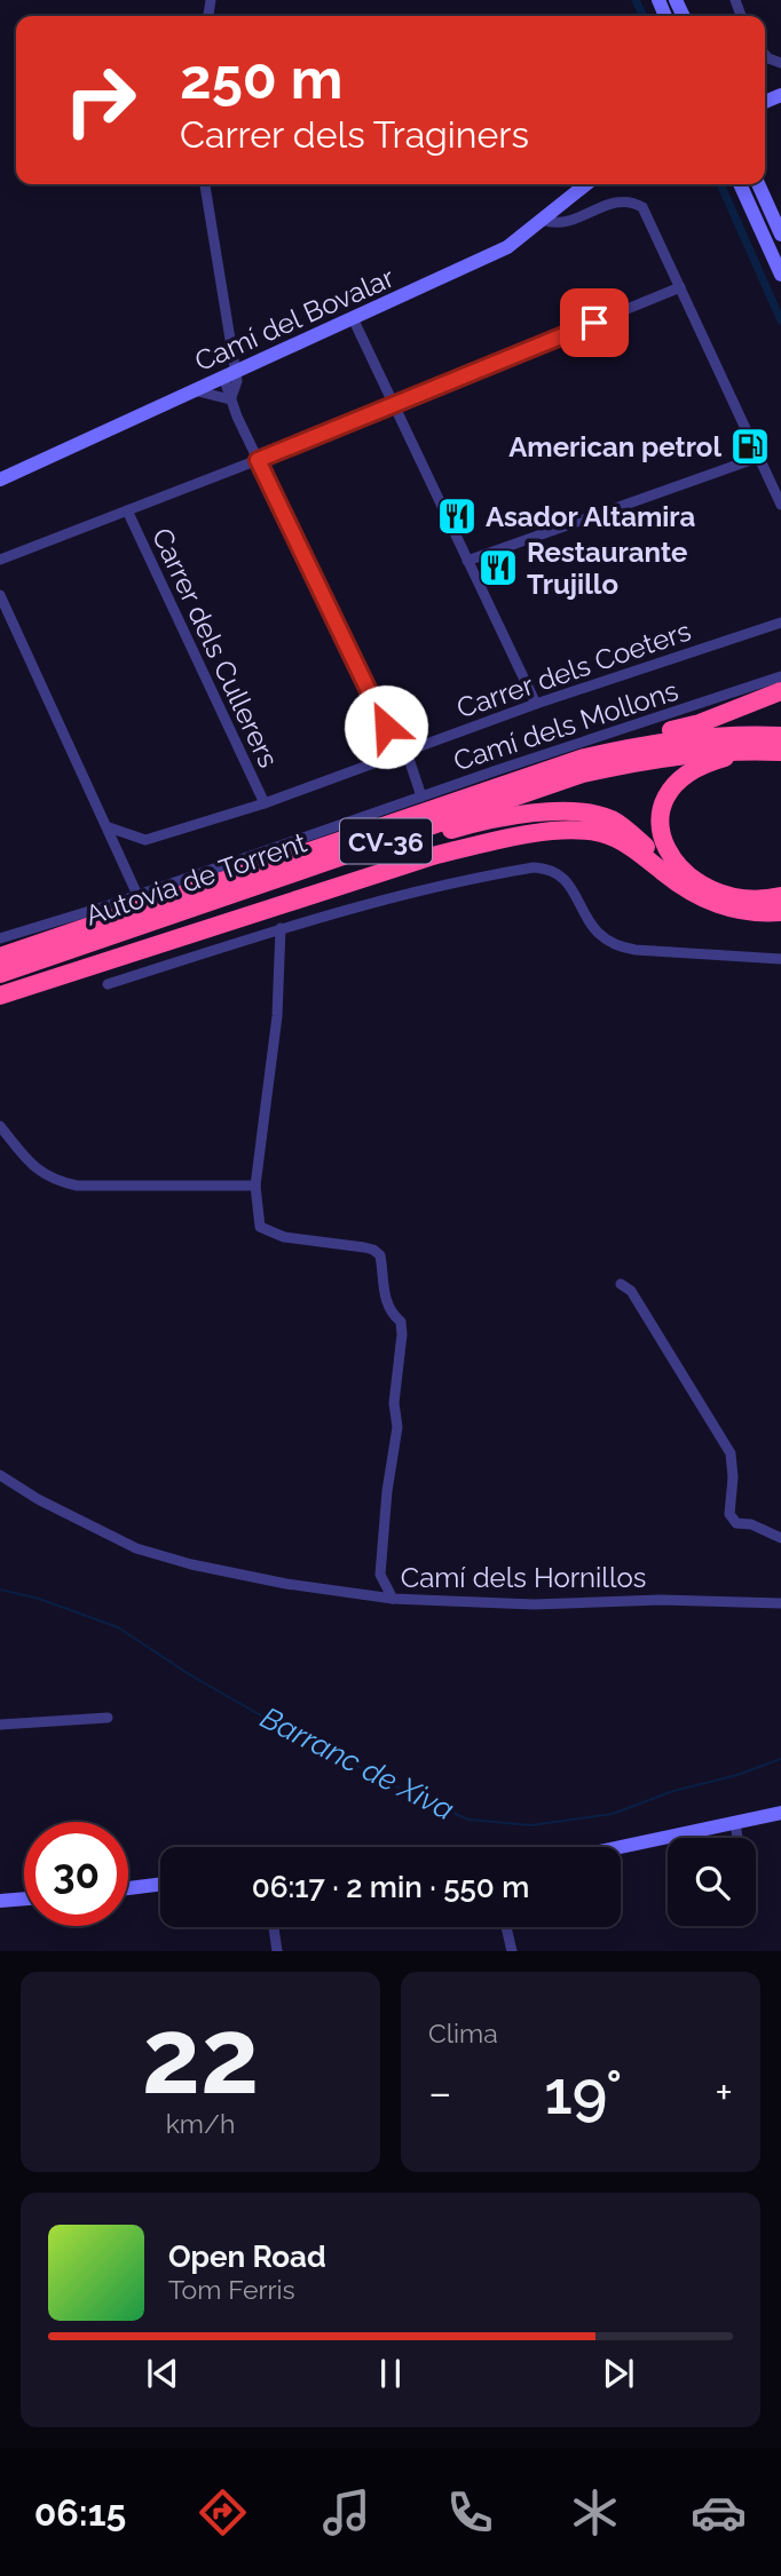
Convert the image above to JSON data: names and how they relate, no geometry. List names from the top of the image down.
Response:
{
  "streets": {
    "highway": ["CV-36", "Autovia de Torrent"],
    "street": [
      "Camí del Bovalar",
      "Carrer dels Cullerers",
      "Carrer dels Coeters",
      "Camí dels Mollons",
      "Camí dels Hornillos"
    ]
  },
  "crossings": [
    ["Carrer dels Cullerers", "Carrer dels Coeters"]
  ],
  "water": ["Barranc de Xiva"],
  "places": {
    "fuel station": ["American petrol"],
    "restaurant": ["Asador Altamira", "Restaurante Trujillo"]
  },
  "page": {
    "turn": ["250 m", "Carrer dels Traginers"],
    "limit": "30",
    "trip": "06:17 · 2 min · 550 m",
    "tile": [
      ["22", "km/h"],
      "Clima"
    ],
    "heat": ["−", "19°", "+"],
    "song": ["Open Road", "Tom Ferris"],
    "tabs": "06:15"
  }
}
